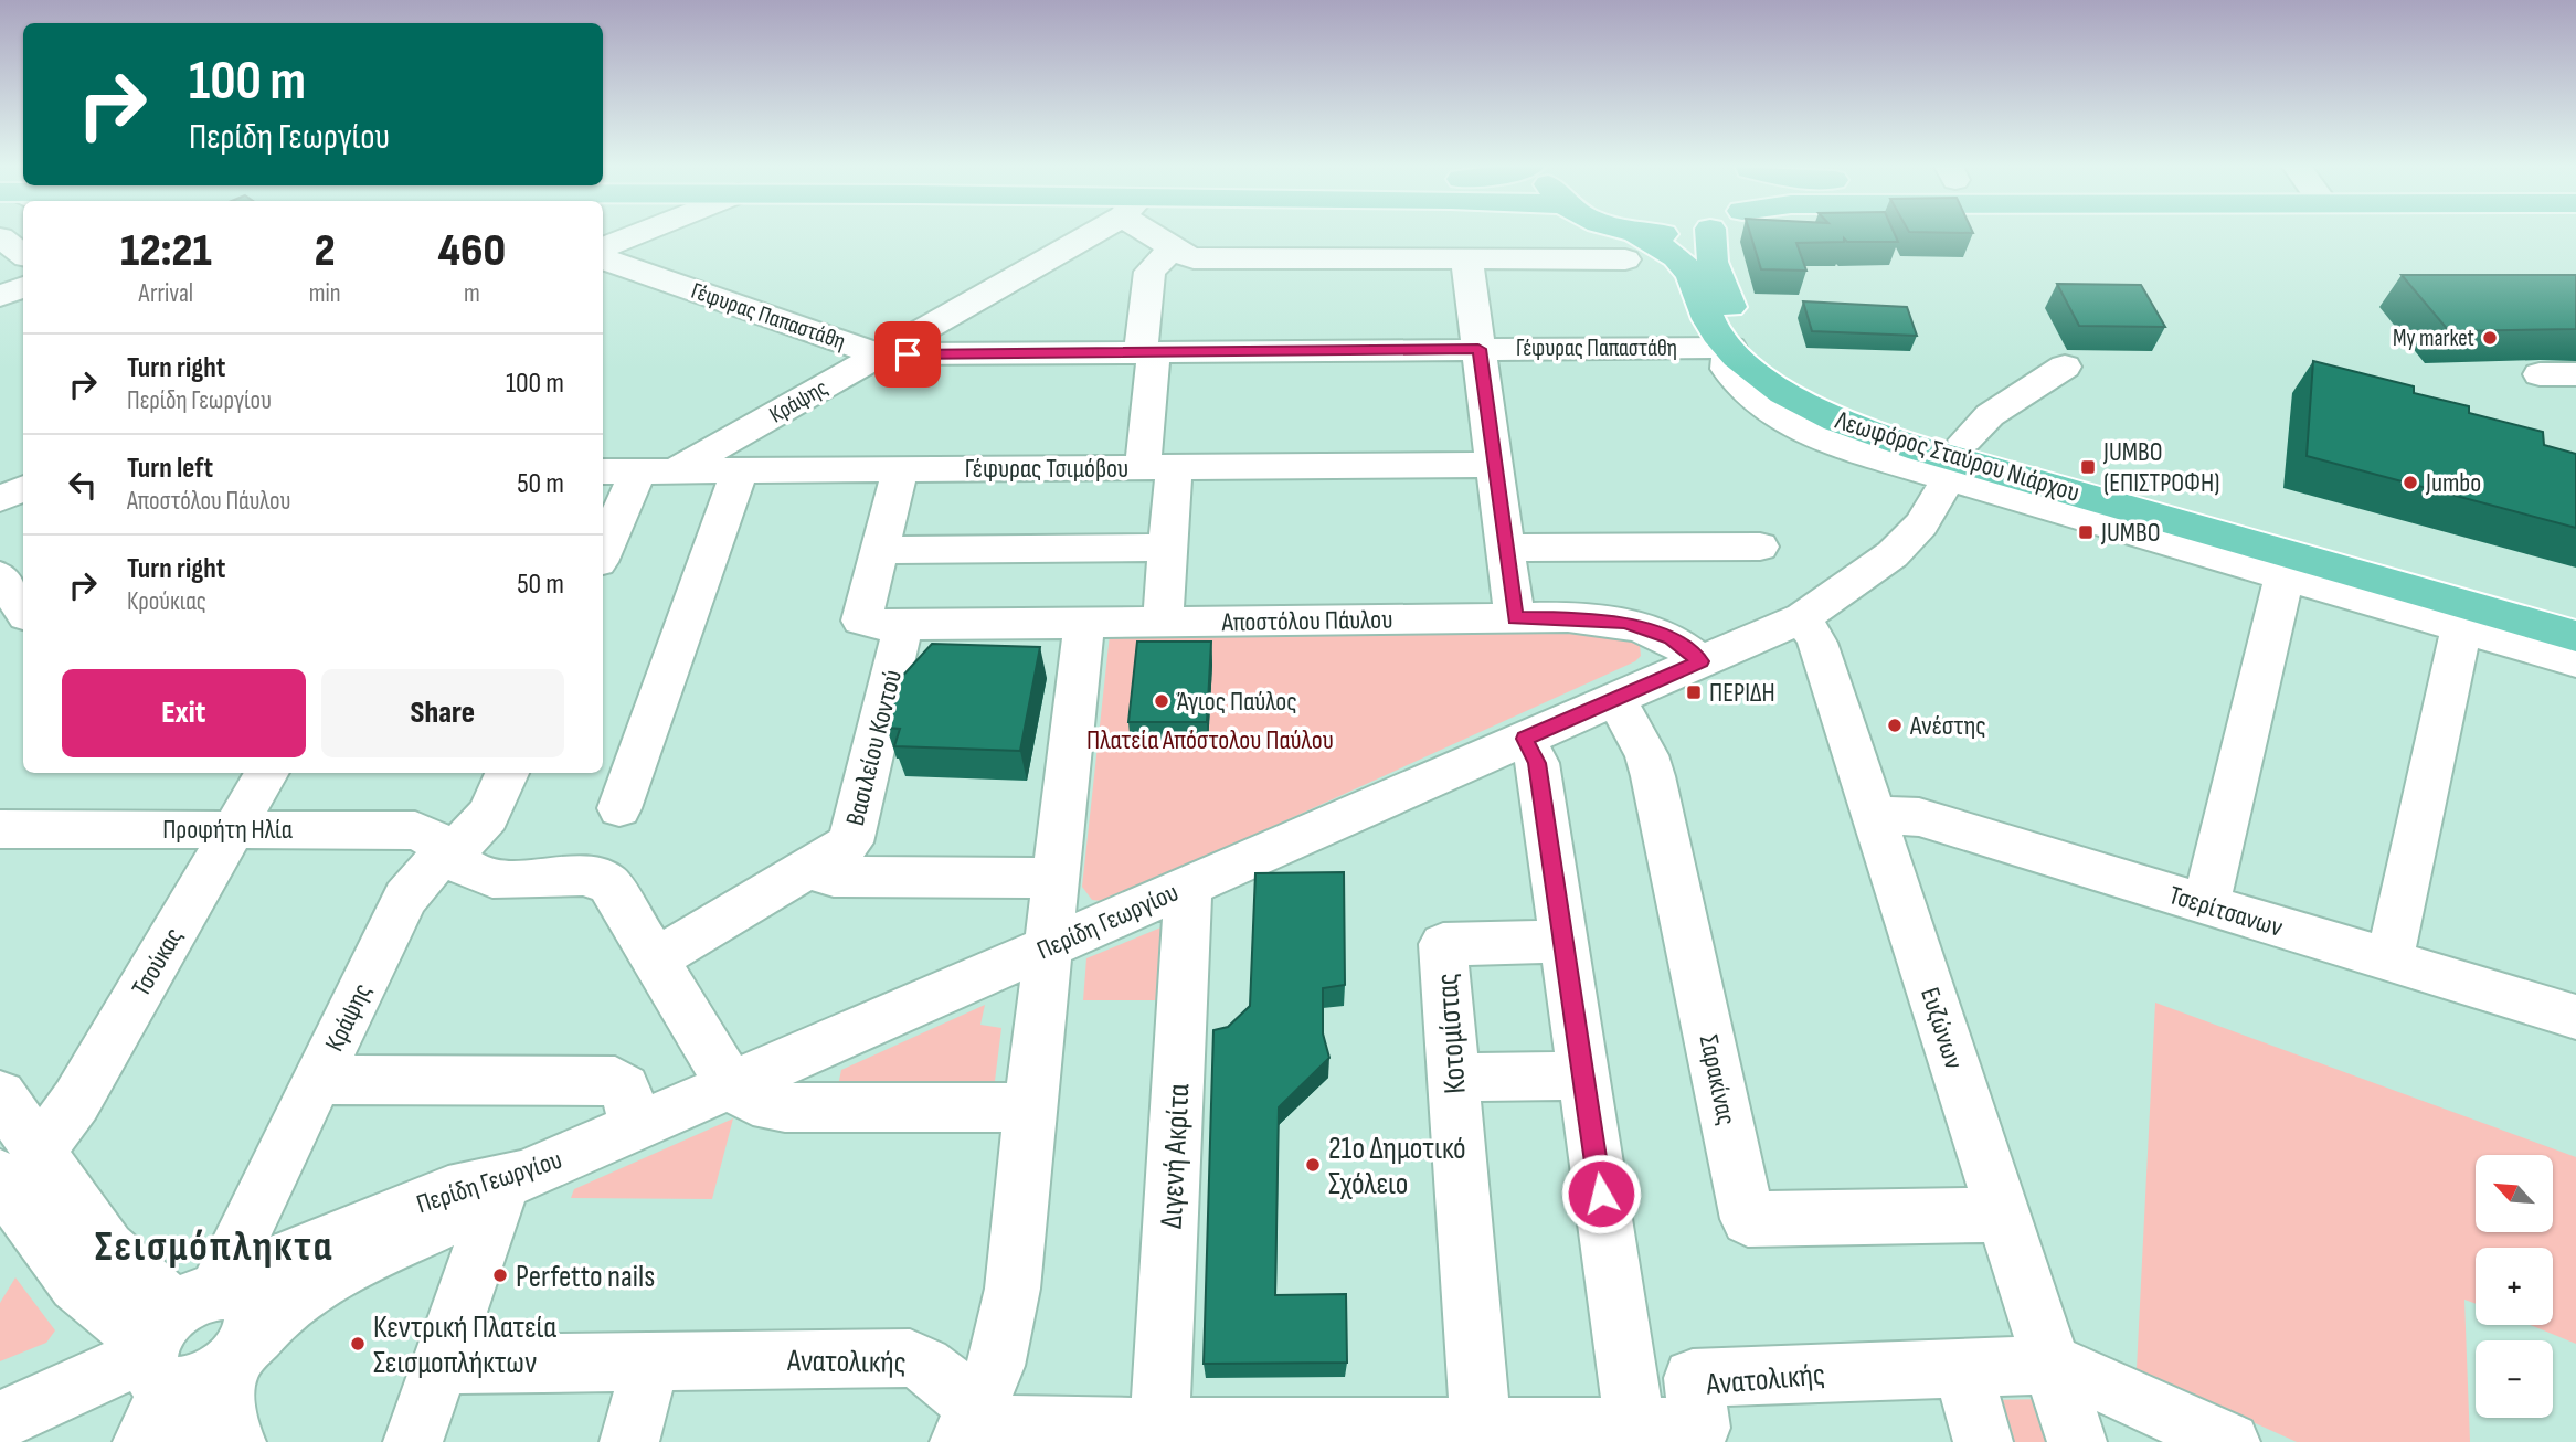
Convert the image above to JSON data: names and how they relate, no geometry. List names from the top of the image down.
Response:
{
  "streets": {
    "main road": ["Λεωφόρος Σταύρου Νιάρχου"],
    "street": [
      "Γέφυρας Παπαστάθη",
      "Κράψης",
      "Γέφυρας Τσιμόβου",
      "Αποστόλου Πάυλου",
      "Βασιλείου Κοντού",
      "Προφήτη Ηλία",
      "Τσερίτσανων",
      "Περίδη Γεωργίου",
      "Τσούκας",
      "Ευζώνων",
      "Κοτομίστας",
      "Σαρακίνας",
      "Διγενή Ακρίτα",
      "Ανατολικής"
    ]
  },
  "crossings": [
    ["Γέφυρας Παπαστάθη", "Κράψης"],
    ["Γέφυρας Παπαστάθη", "Λεωφόρος Σταύρου Νιάρχου"],
    ["Κράψης", "Γέφυρας Τσιμόβου"],
    ["Κράψης", "Προφήτη Ηλία"],
    ["Κράψης", "Περίδη Γεωργίου"],
    ["Αποστόλου Πάυλου", "Βασιλείου Κοντού"],
    ["Αποστόλου Πάυλου", "Περίδη Γεωργίου"],
    ["Βασιλείου Κοντού", "Προφήτη Ηλία"],
    ["Προφήτη Ηλία", "Τσούκας"],
    ["Τσερίτσανων", "Ευζώνων"],
    ["Περίδη Γεωργίου", "Ευζώνων"],
    ["Περίδη Γεωργίου", "Σαρακίνας"],
    ["Περίδη Γεωργίου", "Διγενή Ακρίτα"],
    ["Ευζώνων", "Σαρακίνας"],
    ["Ευζώνων", "Ανατολικής"],
    ["Κοτομίστας", "Ανατολικής"],
    ["Διγενή Ακρίτα", "Ανατολικής"]
  ],
  "districts": ["Σεισμόπληκτα"],
  "parks": ["Πλατεία Απόστολου Παύλου"],
  "places": {
    "other": [
      "My market",
      "Jumbo",
      "Άγιος Παύλος",
      "Ανέστης",
      "21ο Δημοτικό Σχόλειο",
      "Perfetto nails",
      "Κεντρική Πλατεία Σεισμοπλήκτων"
    ],
    "transit": ["JUMBO (ΕΠΙΣΤΡΟΦΗ)", "JUMBO", "ΠΕΡΙΔΗ"]
  },
  "north": "top left",
  "page": {
    "turn": ["100 m", "Περίδη Γεωργίου"],
    "eta": [
      "12:21",
      "Arrival",
      "2",
      "min",
      "460",
      "m"
    ],
    "list": [
      {
        "name": "Turn right",
        "note": "Περίδη Γεωργίου",
        "value": "100 m"
      },
      {
        "name": "Turn left",
        "note": "Αποστόλου Πάυλου",
        "value": "50 m"
      },
      {
        "name": "Turn right",
        "note": "Κρούκιας",
        "value": "50 m"
      }
    ],
    "buttons": ["Exit", "Share"],
    "map_buttons": ["+", "−"]
  }
}
